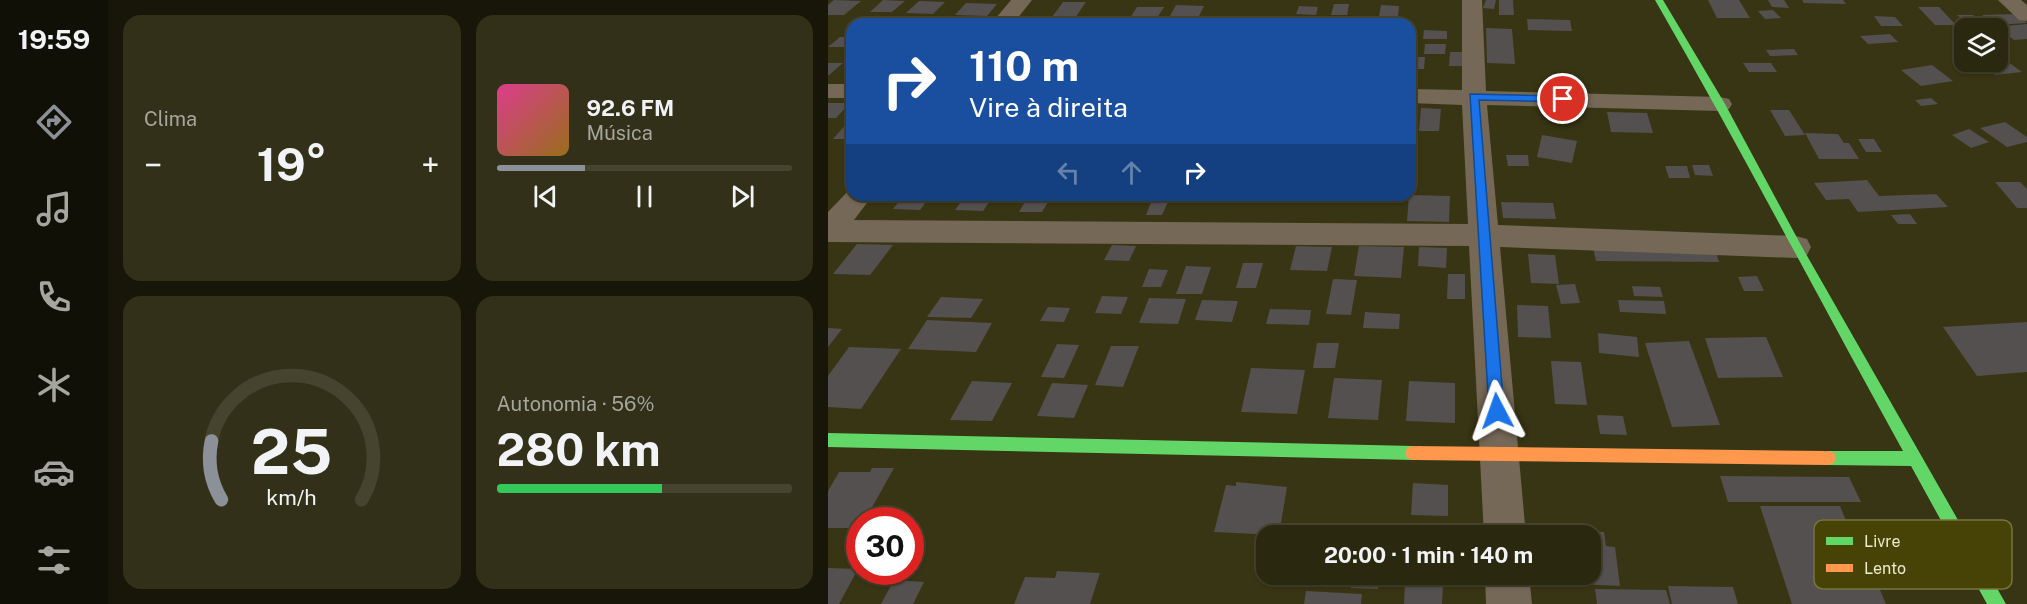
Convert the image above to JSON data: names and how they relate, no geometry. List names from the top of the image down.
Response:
{
  "legend": ["Livre", "Lento"],
  "page": {
    "tabs": "19:59",
    "tile": [
      "Clima",
      ["Autonomia · 56%", "280 km"]
    ],
    "turn": ["110 m", "Vire à direita"],
    "song": ["92.6 FM", "Música"],
    "heat": ["−", "19°", "+"],
    "limit": "30",
    "trip": "20:00 · 1 min · 140 m",
    "gauge": ["25", "km/h"]
  }
}
